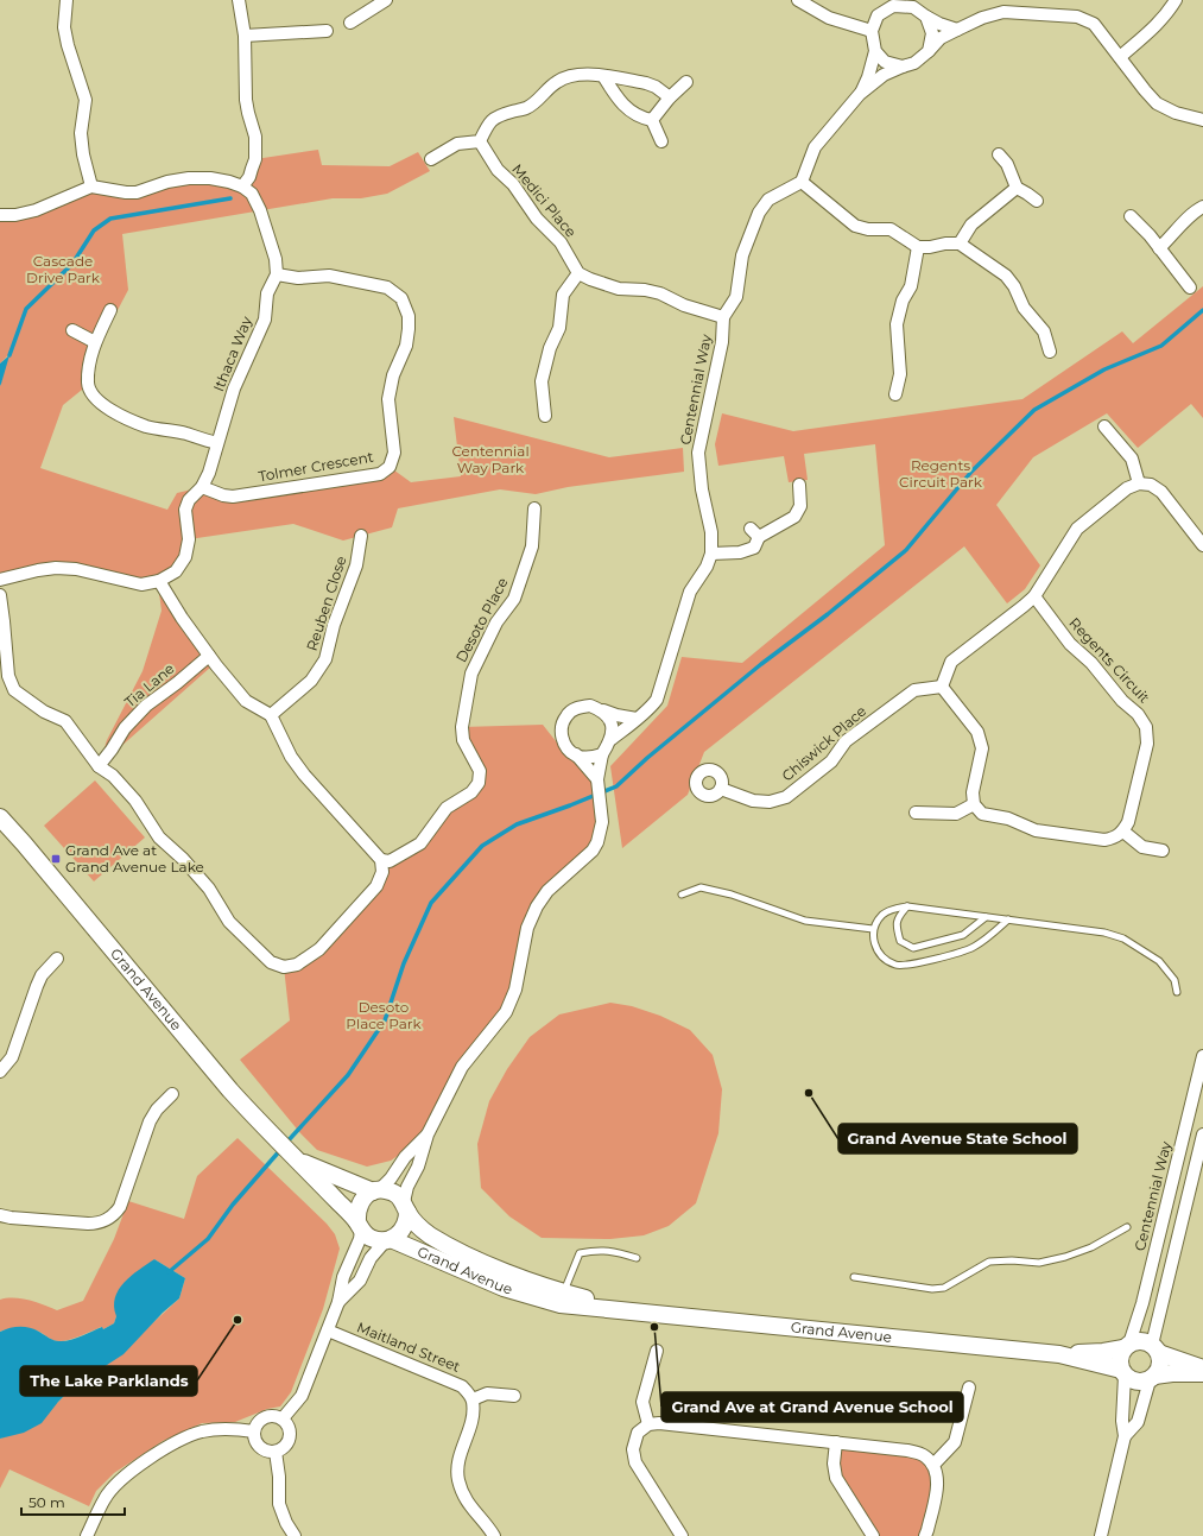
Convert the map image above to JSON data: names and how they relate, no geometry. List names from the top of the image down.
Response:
{
  "streets": {
    "street": [
      "Medici Place",
      "Ithaca Way",
      "Centennial Way",
      "Tolmer Crescent",
      "Reuben Close",
      "Desoto Place",
      "Regents Circuit",
      "Tia Lane",
      "Chiswick Place",
      "Grand Avenue",
      "Maitland Street"
    ]
  },
  "crossings": [
    ["Ithaca Way", "Tolmer Crescent"],
    ["Centennial Way", "Grand Avenue"]
  ],
  "parks": [
    "Cascade Drive Park",
    "Centennial Way Park",
    "Regents Circuit Park",
    "Desoto Place Park"
  ],
  "places": {
    "transit": ["Grand Ave at Grand Avenue Lake"],
    "other": ["Grand Avenue State School", "The Lake Parklands", "Grand Ave at Grand Avenue School"]
  },
  "scale_bar": "50 m"
}
